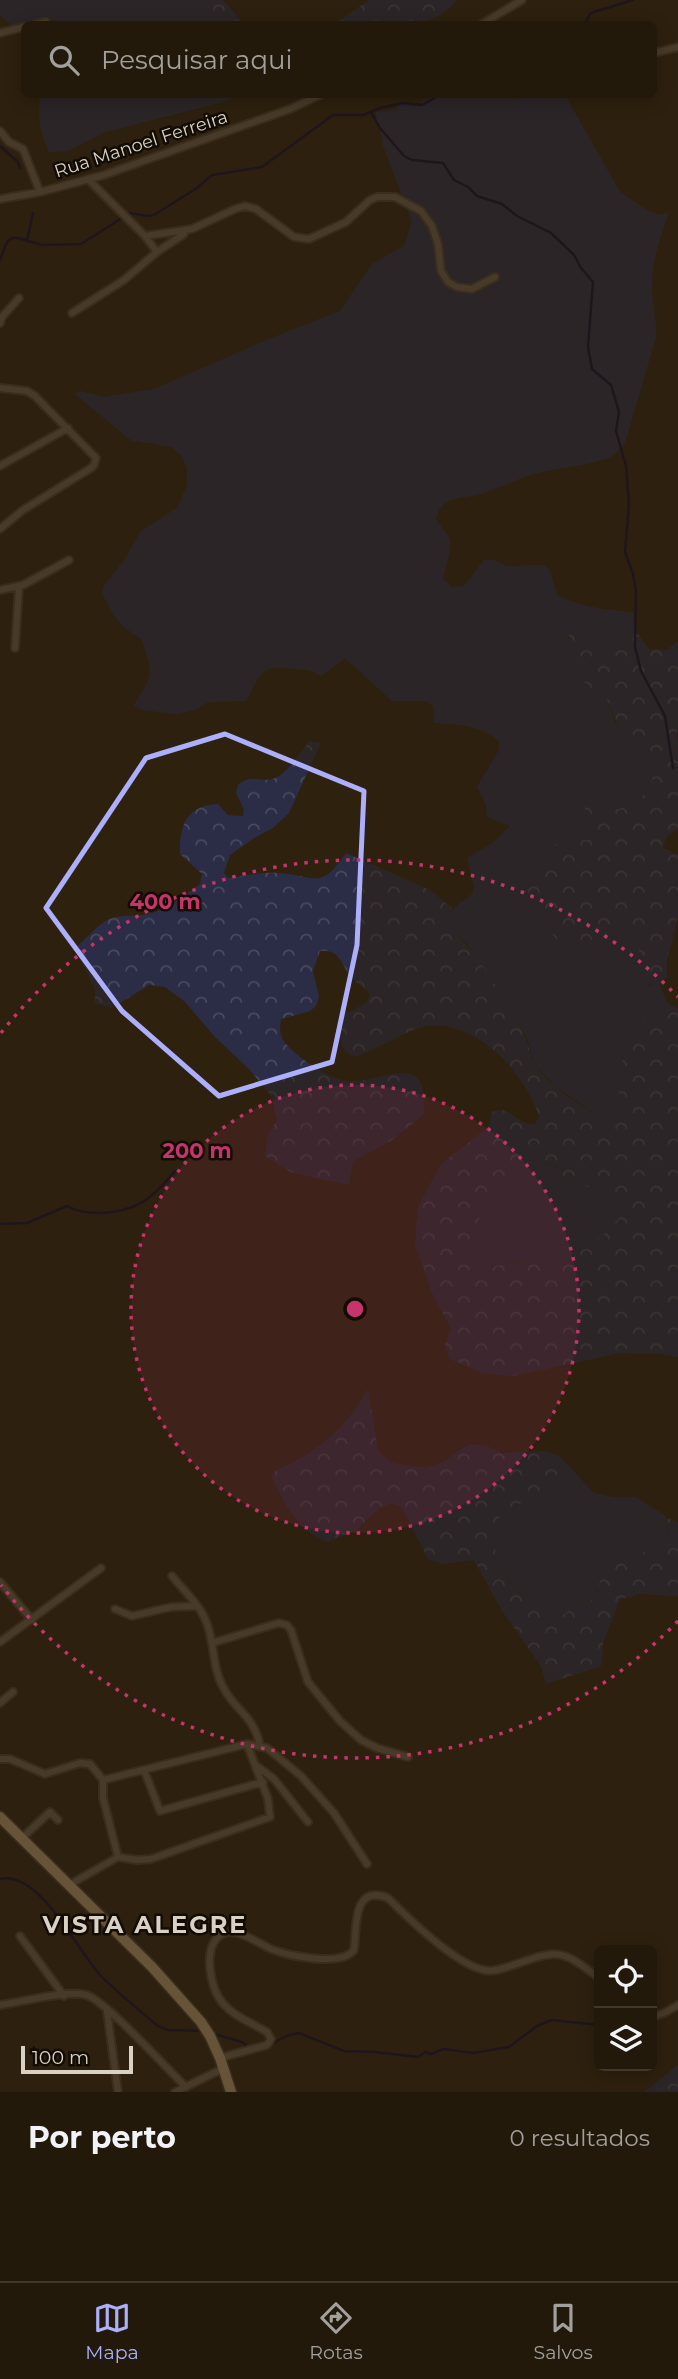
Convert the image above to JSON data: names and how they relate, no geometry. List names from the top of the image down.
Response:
{
  "streets": {
    "street": ["Rua Manoel Ferreira"]
  },
  "districts": ["VISTA ALEGRE"],
  "scale_bar": "100 m",
  "page": {
    "search": "Pesquisar aqui",
    "scale": "100 m",
    "heading": ["Por perto", "0 resultados"],
    "nav": ["Mapa", "Rotas", "Salvos"]
  },
  "rings": ["400 m", "200 m"]
}
